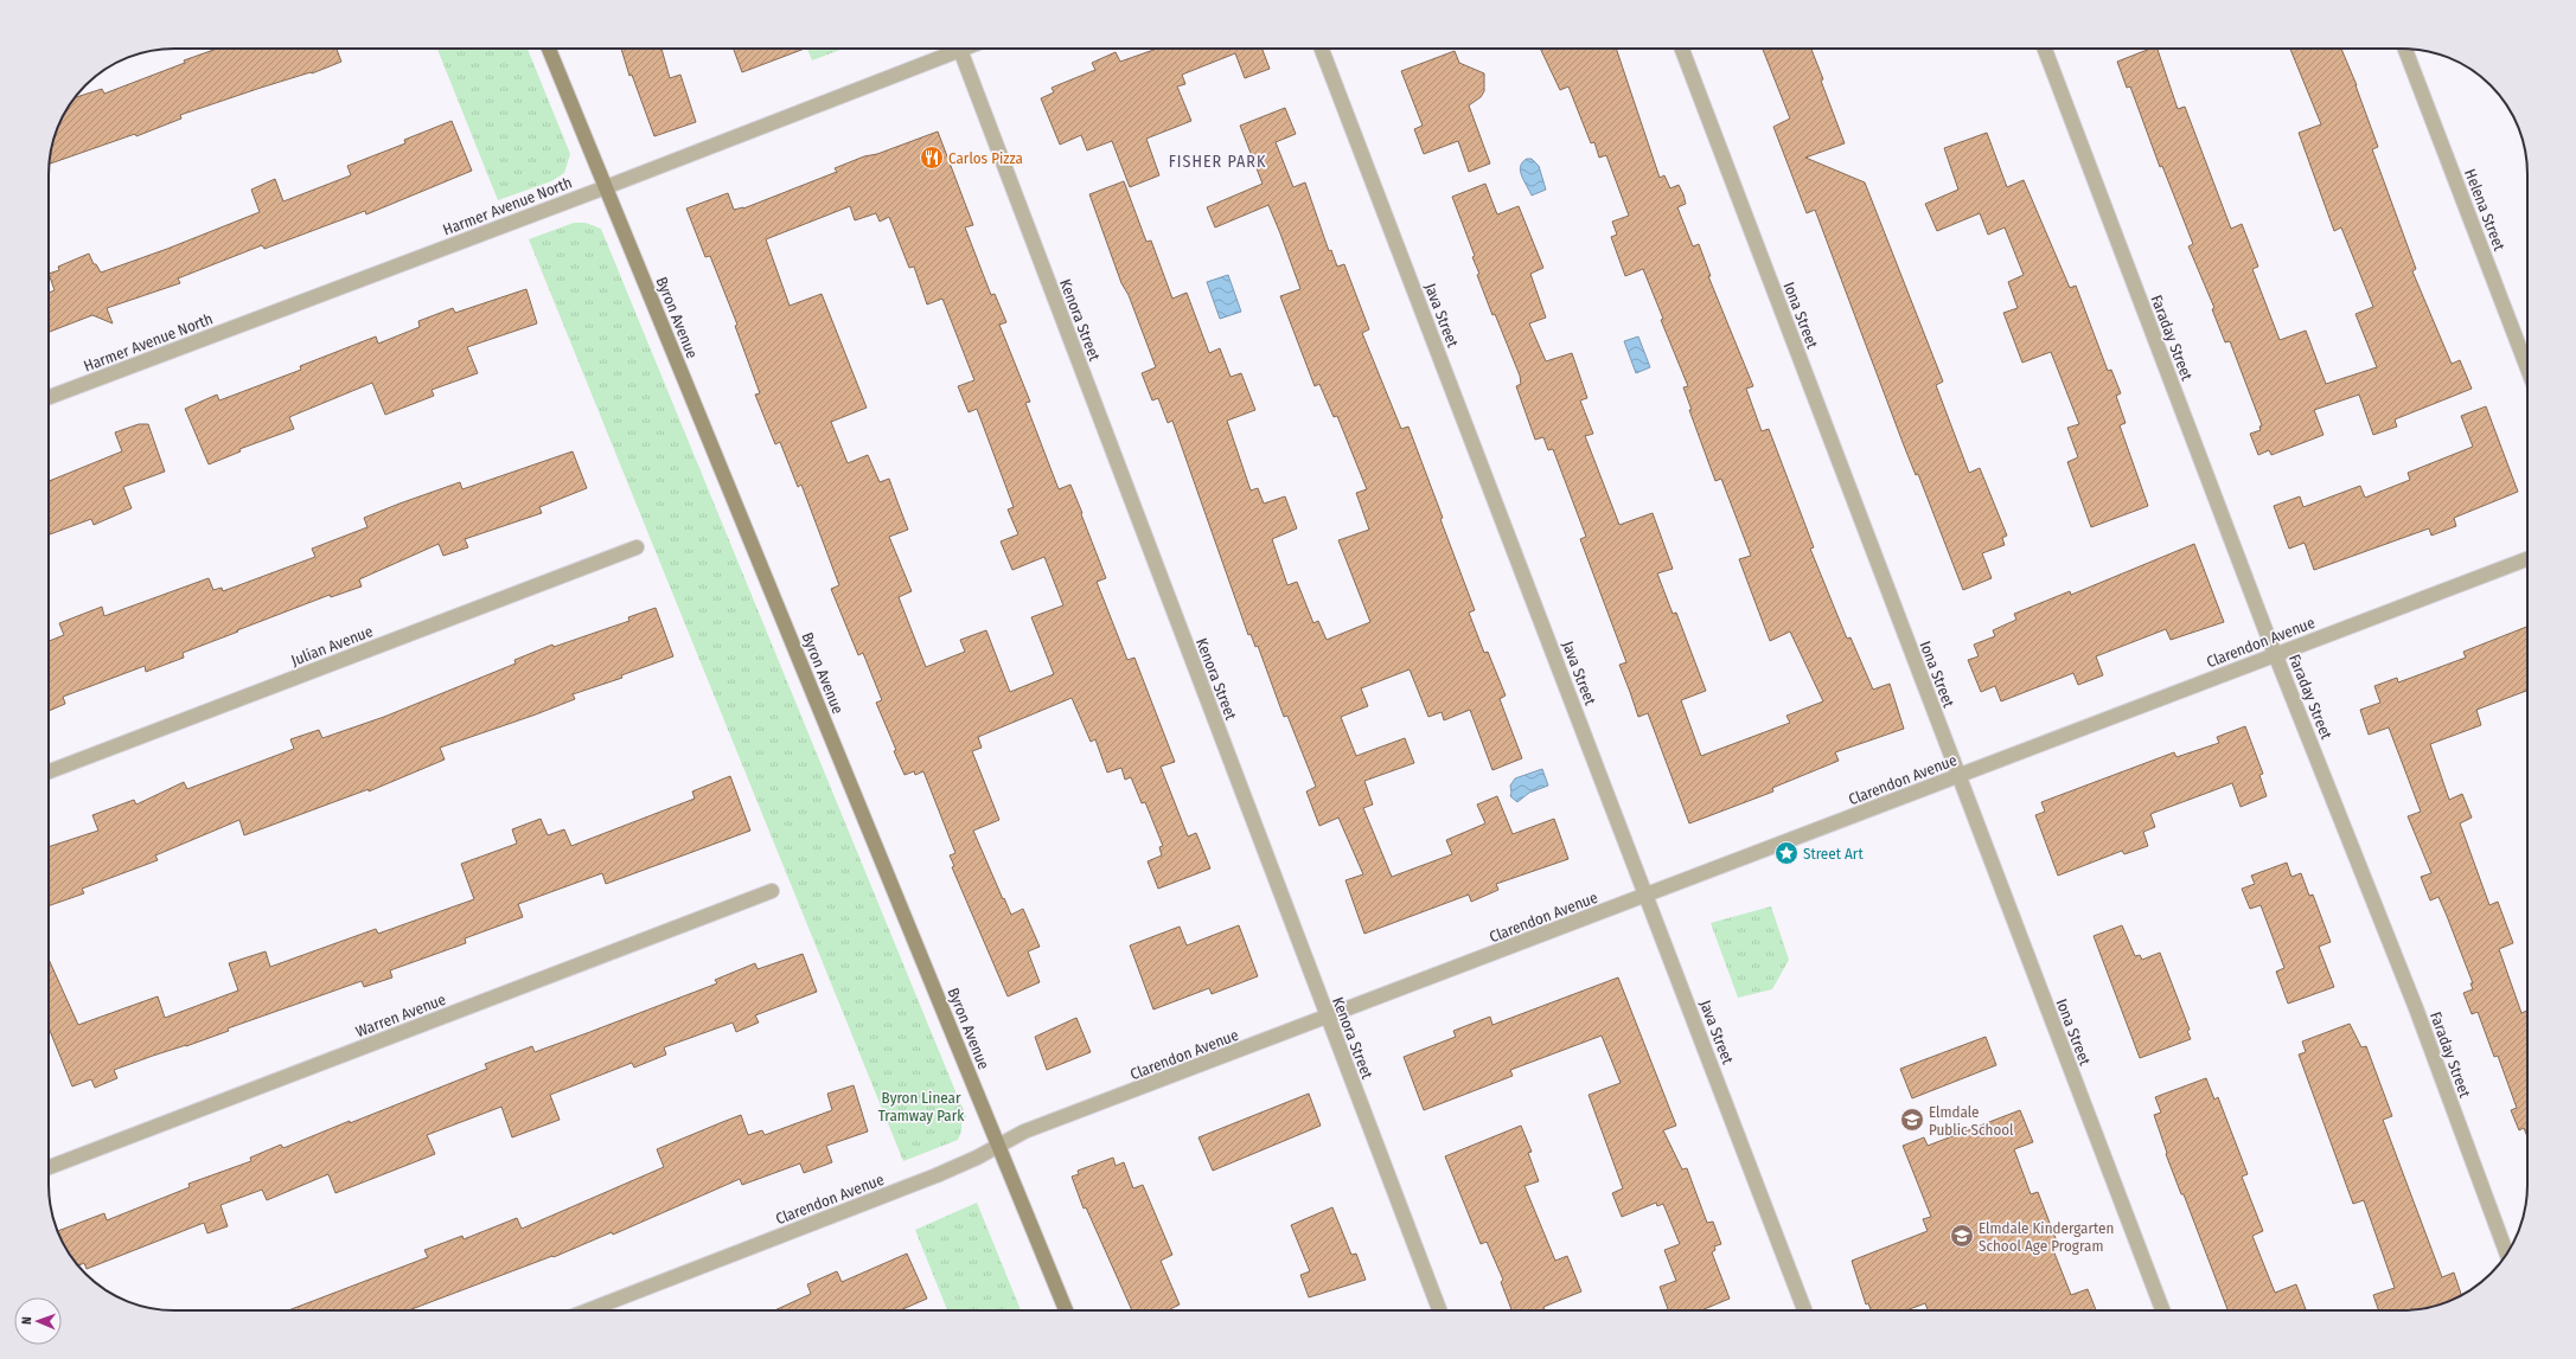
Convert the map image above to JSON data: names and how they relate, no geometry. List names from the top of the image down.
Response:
{
  "streets": {
    "street": [
      "Harmer Avenue North",
      "Helena Street",
      "Java Street",
      "Iona Street",
      "Byron Avenue",
      "Kenora Street",
      "Faraday Street",
      "Clarendon Avenue",
      "Julian Avenue",
      "Warren Avenue"
    ]
  },
  "crossings": [
    ["Harmer Avenue North", "Byron Avenue"],
    ["Harmer Avenue North", "Kenora Street"],
    ["Java Street", "Clarendon Avenue"],
    ["Iona Street", "Clarendon Avenue"],
    ["Byron Avenue", "Clarendon Avenue"],
    ["Kenora Street", "Clarendon Avenue"],
    ["Faraday Street", "Clarendon Avenue"]
  ],
  "districts": ["FISHER PARK"],
  "parks": ["Byron Linear Tramway Park"],
  "places": {
    "restaurant": ["Carlos Pizza"],
    "place": ["Street Art"],
    "school or university": ["Elmdale Public School", "Elmdale Kindergarten School Age Program"]
  },
  "north": "left"
}
